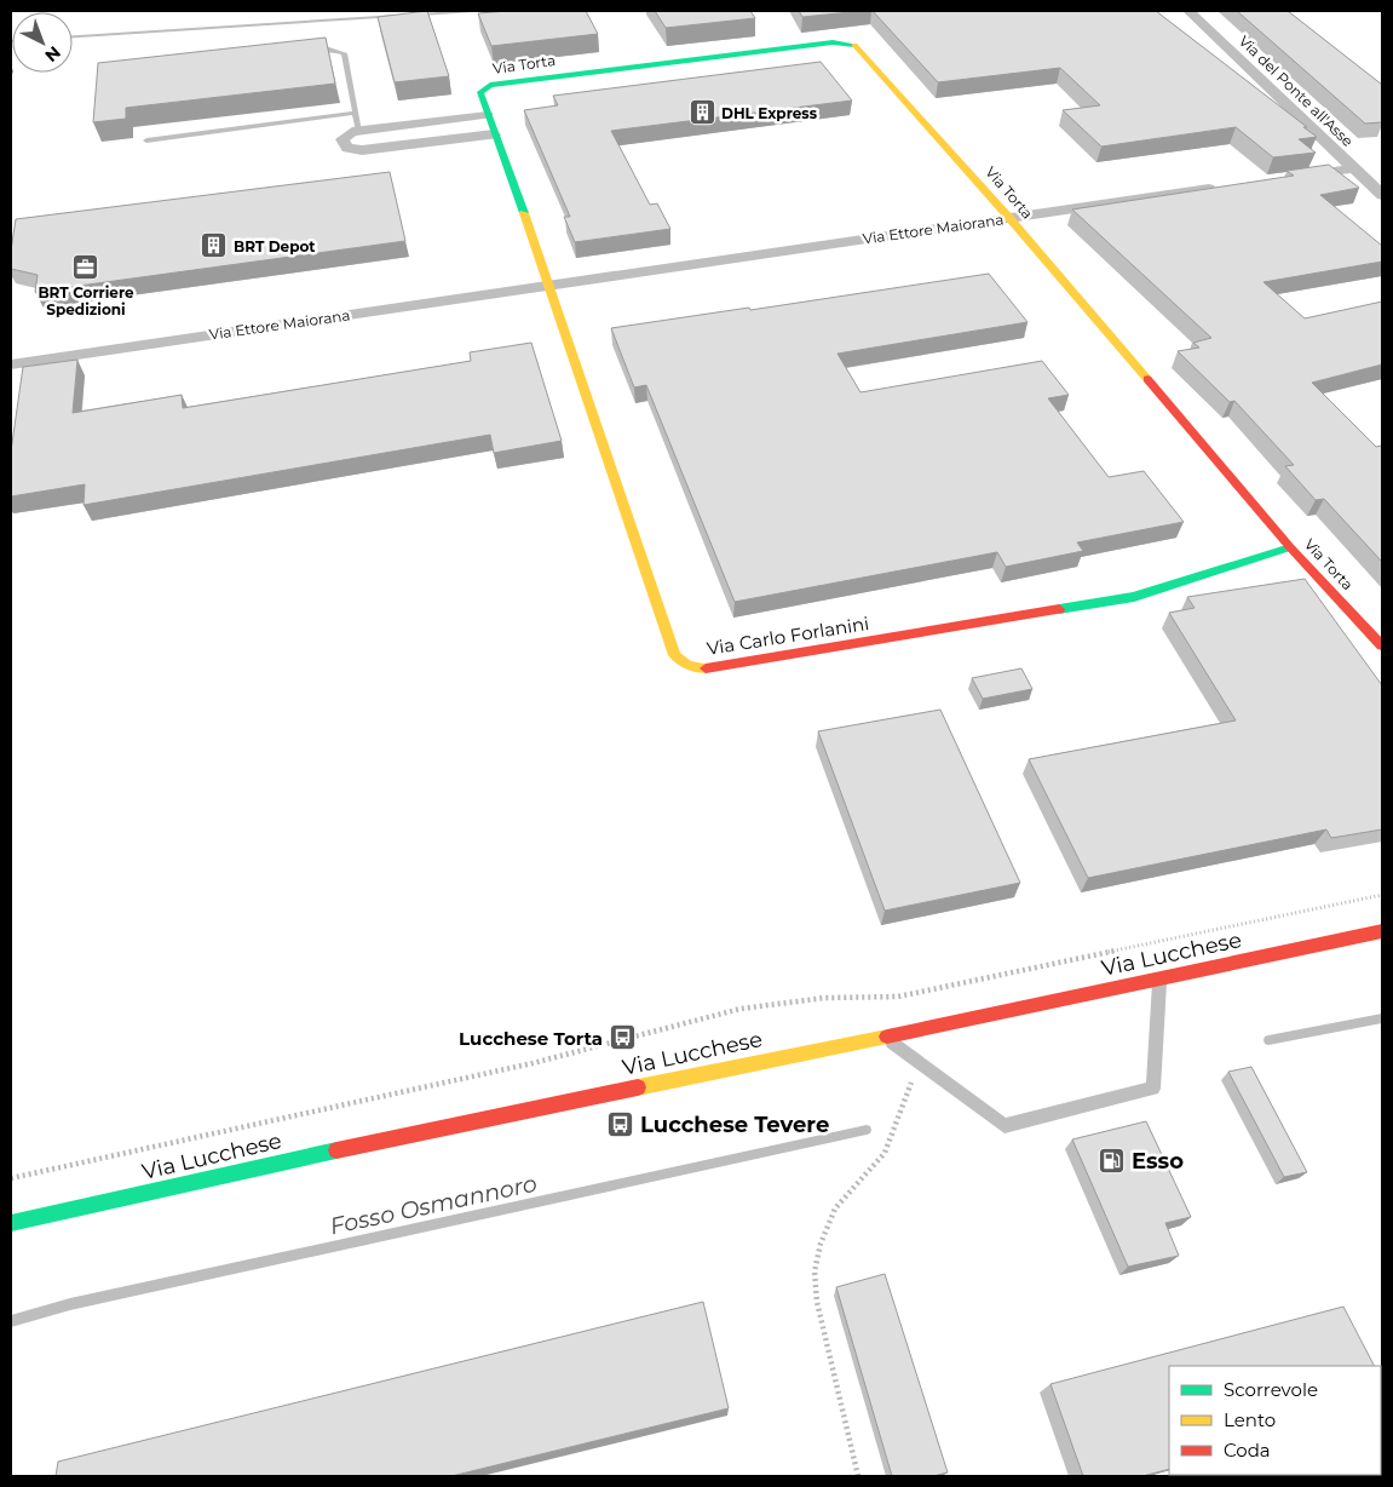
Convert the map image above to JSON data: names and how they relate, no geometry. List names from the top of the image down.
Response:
{
  "streets": {
    "street": [
      "Via Torta",
      "Via del Ponte all'Asse",
      "Via Ettore Maiorana",
      "Via Carlo Forlanini",
      "Via Lucchese"
    ]
  },
  "crossings": [
    ["Via Torta", "Via Ettore Maiorana"],
    ["Via Torta", "Via Carlo Forlanini"],
    ["Via Ettore Maiorana", "Via Carlo Forlanini"]
  ],
  "water": ["Fosso Osmannoro"],
  "places": {
    "building": ["DHL Express", "BRT Depot"],
    "office": ["BRT Corriere Spedizioni"],
    "bus stop": ["Lucchese Torta", "Lucchese Tevere"],
    "fuel station": ["Esso"]
  },
  "legend": ["Scorrevole", "Lento", "Coda"],
  "north": "bottom right"
}
